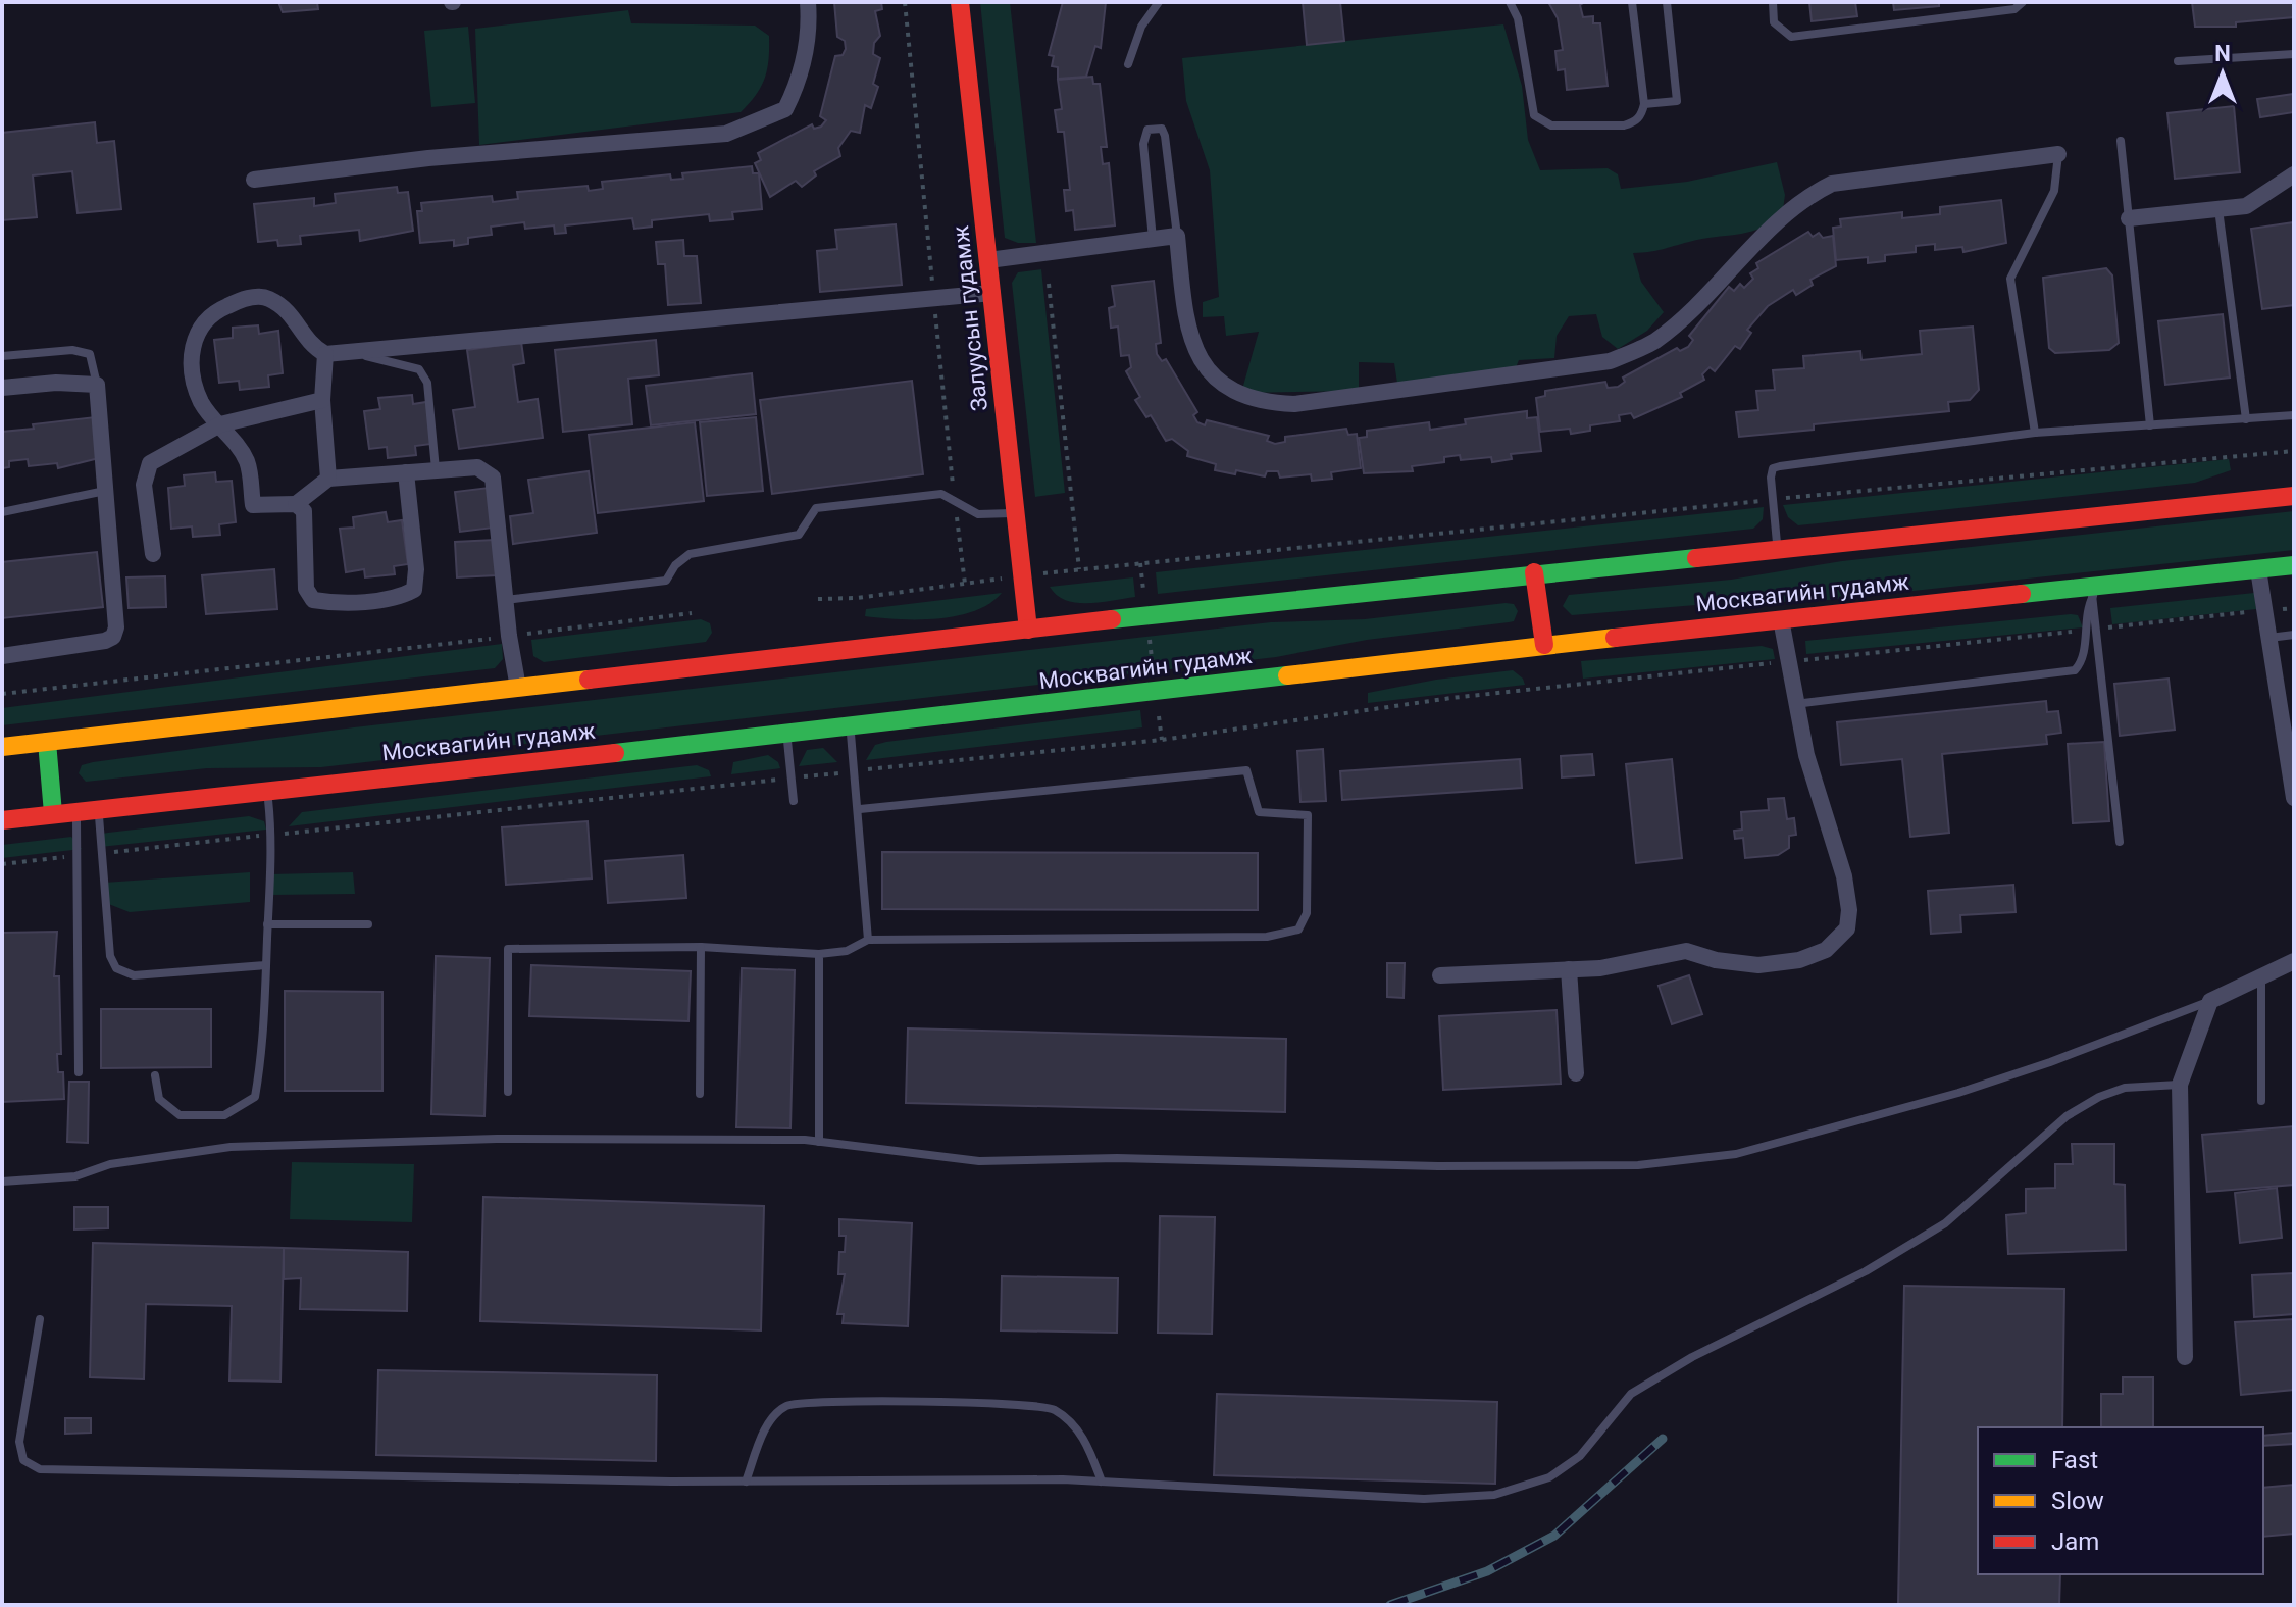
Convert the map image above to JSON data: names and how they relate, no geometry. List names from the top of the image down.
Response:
{
  "streets": {
    "main road": ["Залуусын гудамж", "Москвагийн гудамж"]
  },
  "crossings": [
    ["Залуусын гудамж", "Москвагийн гудамж"]
  ],
  "legend": ["Fast", "Slow", "Jam"],
  "north": "top"
}
